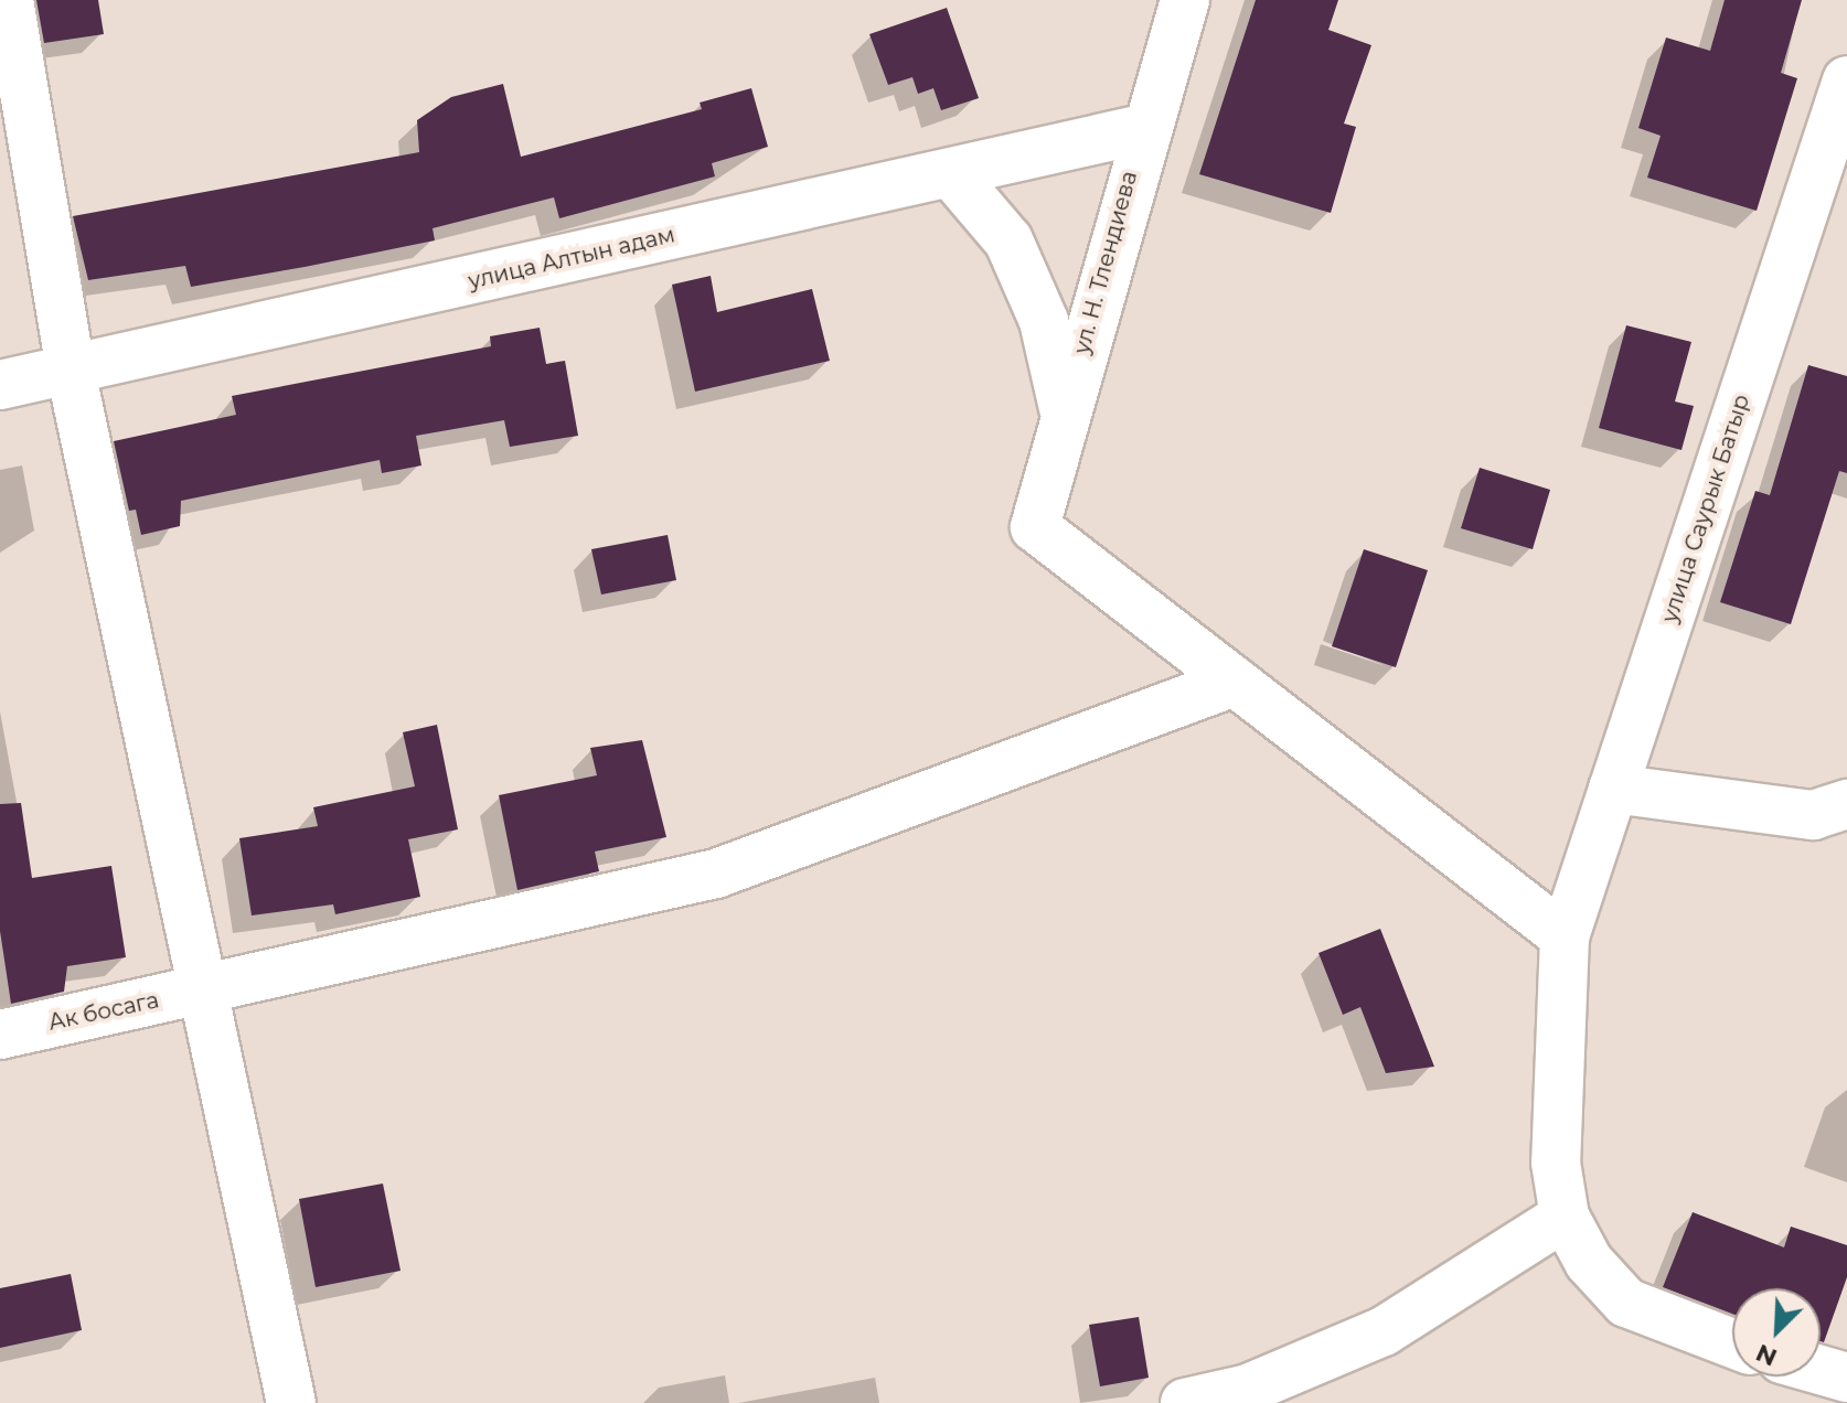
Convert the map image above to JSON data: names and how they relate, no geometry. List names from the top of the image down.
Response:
{
  "streets": {
    "street": [
      "улица Алтын адам",
      "ул. Н. Тлендиева",
      "улица Саурык Батыр",
      "Ак босага"
    ]
  },
  "crossings": [
    ["улица Алтын адам", "ул. Н. Тлендиева"],
    ["ул. Н. Тлендиева", "Ак босага"]
  ],
  "north": "bottom left"
}
